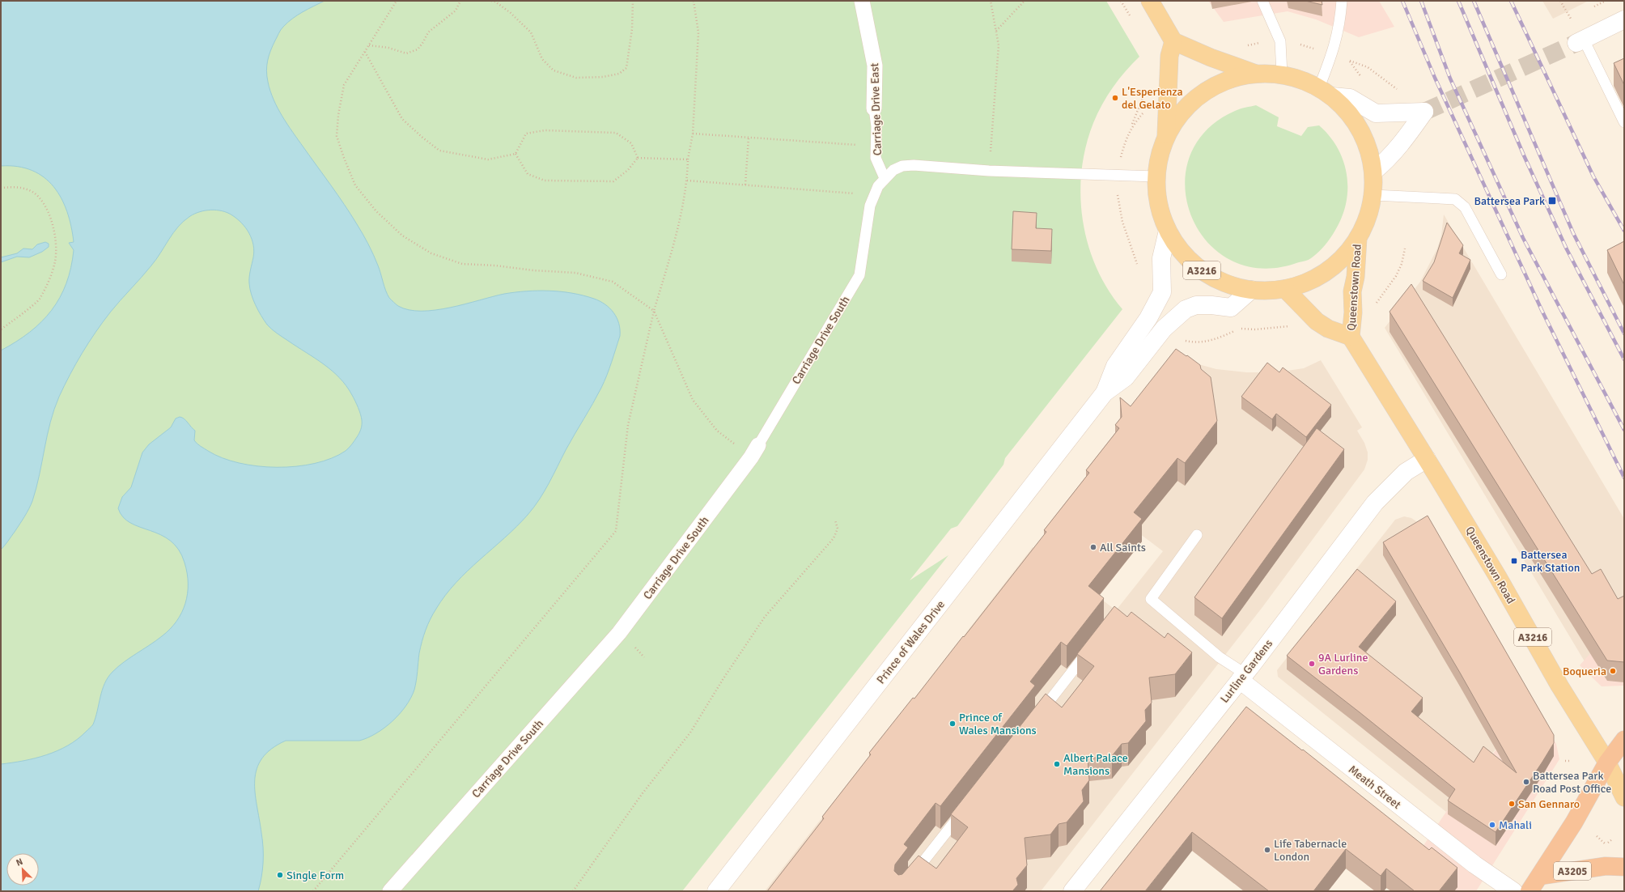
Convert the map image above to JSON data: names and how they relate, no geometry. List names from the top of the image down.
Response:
{
  "streets": {
    "highway": ["A3205"],
    "main road": ["A3216", "Queenstown Road"],
    "street": [
      "Carriage Drive East",
      "Carriage Drive South",
      "Prince of Wales Drive",
      "Lurline Gardens",
      "Meath Street"
    ]
  },
  "crossings": [
    ["Carriage Drive East", "Carriage Drive South"],
    ["A3216", "Queenstown Road"],
    ["A3216", "Prince of Wales Drive"],
    ["Queenstown Road", "Lurline Gardens"],
    ["Queenstown Road", "A3205"],
    ["Lurline Gardens", "Meath Street"]
  ],
  "places": {
    "other": [
      "L'Esperienza del Gelato",
      "All Saints",
      "9A Lurline Gardens",
      "Boqueria",
      "Prince of Wales Mansions",
      "Albert Palace Mansions",
      "Battersea Park Road Post Office",
      "San Gennaro",
      "Mahali",
      "Life Tabernacle London",
      "Single Form"
    ],
    "transit": ["Battersea Park", "Battersea Park Station"]
  },
  "north": "top left"
}
